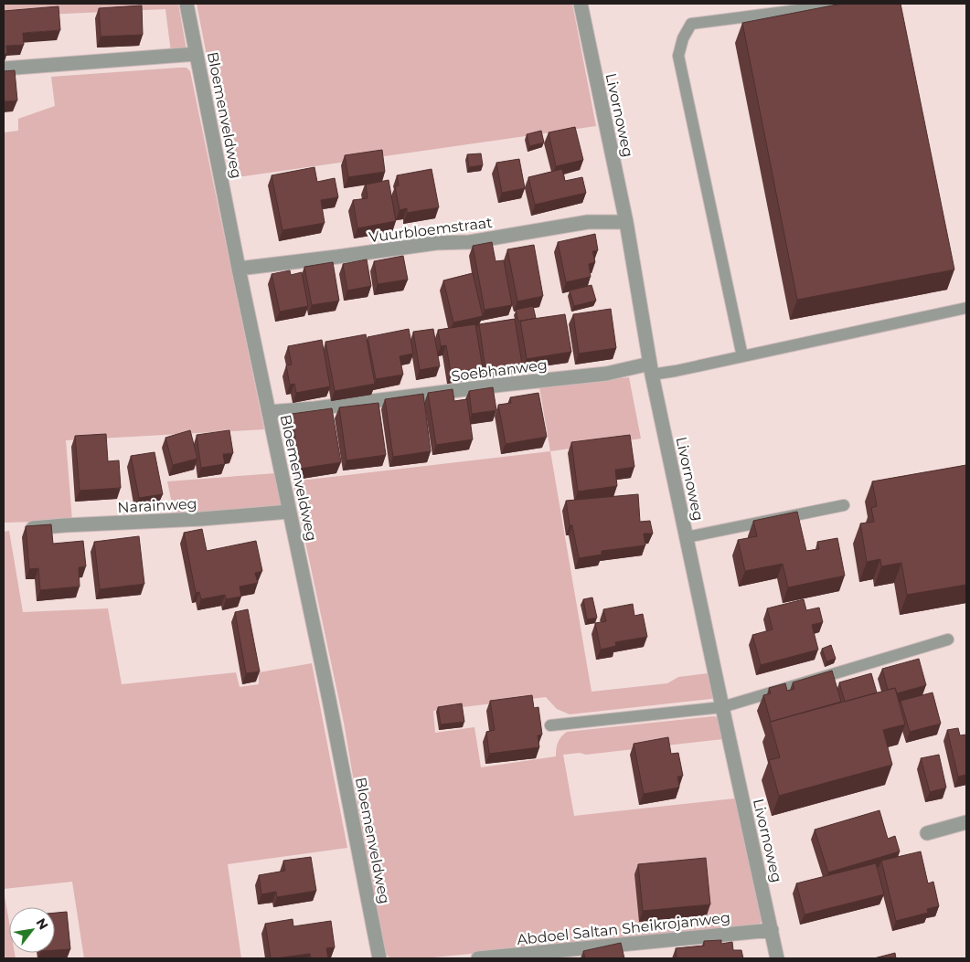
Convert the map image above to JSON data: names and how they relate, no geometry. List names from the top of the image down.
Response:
{
  "streets": {
    "street": [
      "Bloemenveldweg",
      "Livornoweg",
      "Vuurbloemstraat",
      "Soebhanweg",
      "Narainweg",
      "Abdoel Saltan Sheikrojanweg"
    ]
  },
  "crossings": [
    ["Bloemenveldweg", "Vuurbloemstraat"],
    ["Bloemenveldweg", "Soebhanweg"],
    ["Bloemenveldweg", "Narainweg"],
    ["Livornoweg", "Vuurbloemstraat"],
    ["Livornoweg", "Soebhanweg"],
    ["Livornoweg", "Abdoel Saltan Sheikrojanweg"]
  ],
  "north": "top right"
}
